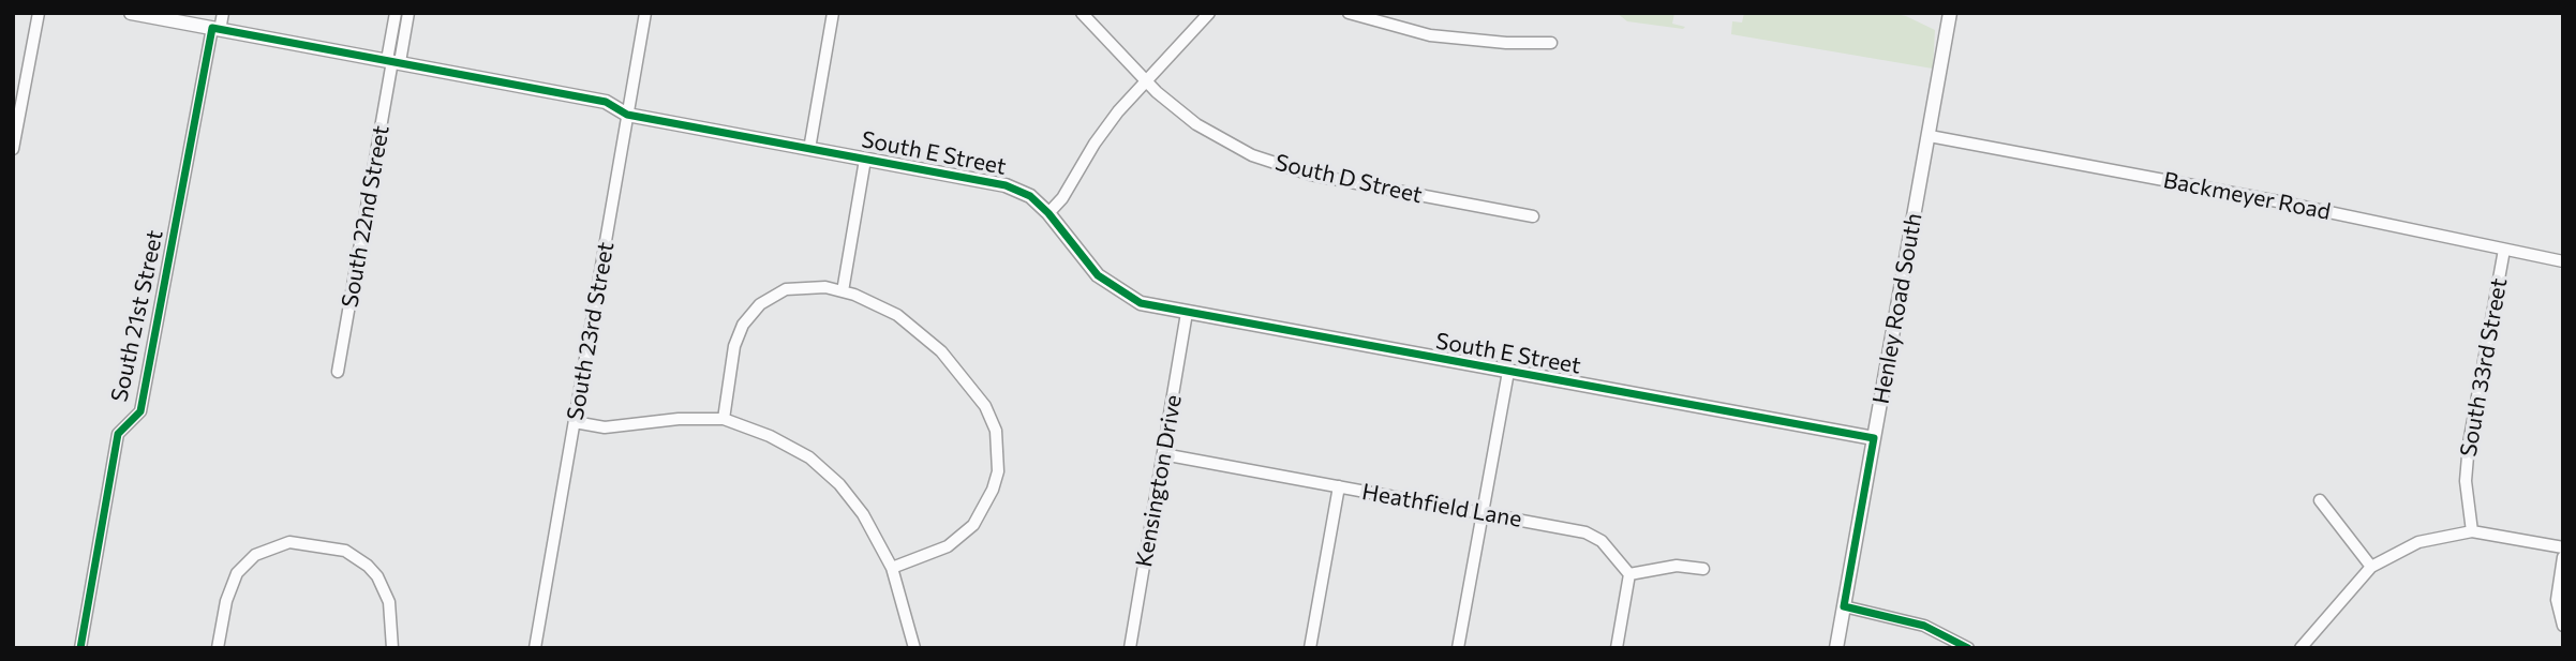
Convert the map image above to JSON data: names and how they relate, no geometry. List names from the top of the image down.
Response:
{
  "streets": {
    "street": [
      "South E Street",
      "South D Street",
      "Backmeyer Road",
      "South 22nd Street",
      "Henley Road South",
      "South 21st Street",
      "South 23rd Street",
      "South 33rd Street",
      "Kensington Drive",
      "Heathfield Lane"
    ]
  },
  "crossings": [
    ["South E Street", "South 22nd Street"],
    ["South E Street", "Henley Road South"],
    ["South E Street", "South 21st Street"],
    ["South E Street", "South 23rd Street"],
    ["South E Street", "Kensington Drive"],
    ["Backmeyer Road", "Henley Road South"],
    ["Backmeyer Road", "South 33rd Street"],
    ["Kensington Drive", "Heathfield Lane"]
  ]
}
